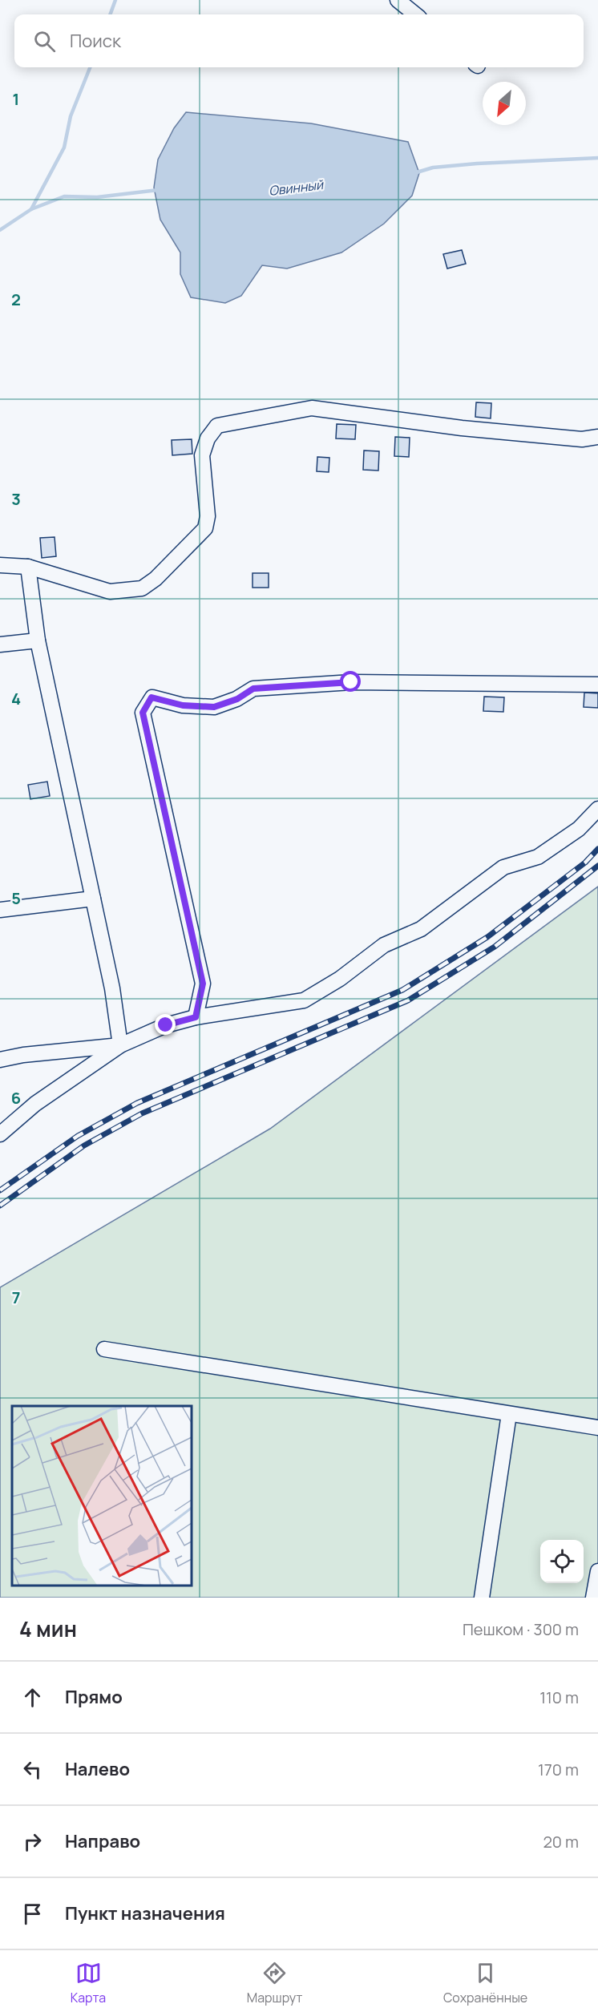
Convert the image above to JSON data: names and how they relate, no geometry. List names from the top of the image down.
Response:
{
  "water": ["Овинный"],
  "north": "bottom left",
  "page": {
    "search": "Поиск",
    "heading": ["4 мин", "Пешком · 300 m"],
    "list": [
      ["Прямо", "110 m"],
      ["Налево", "170 m"],
      ["Направо", "20 m"],
      "Пункт назначения"
    ],
    "nav": ["Карта", "Маршрут", "Сохранённые"]
  },
  "grid": {
    "rows": [
      "1",
      "2",
      "3",
      "4",
      "5",
      "6",
      "7"
    ]
  }
}
